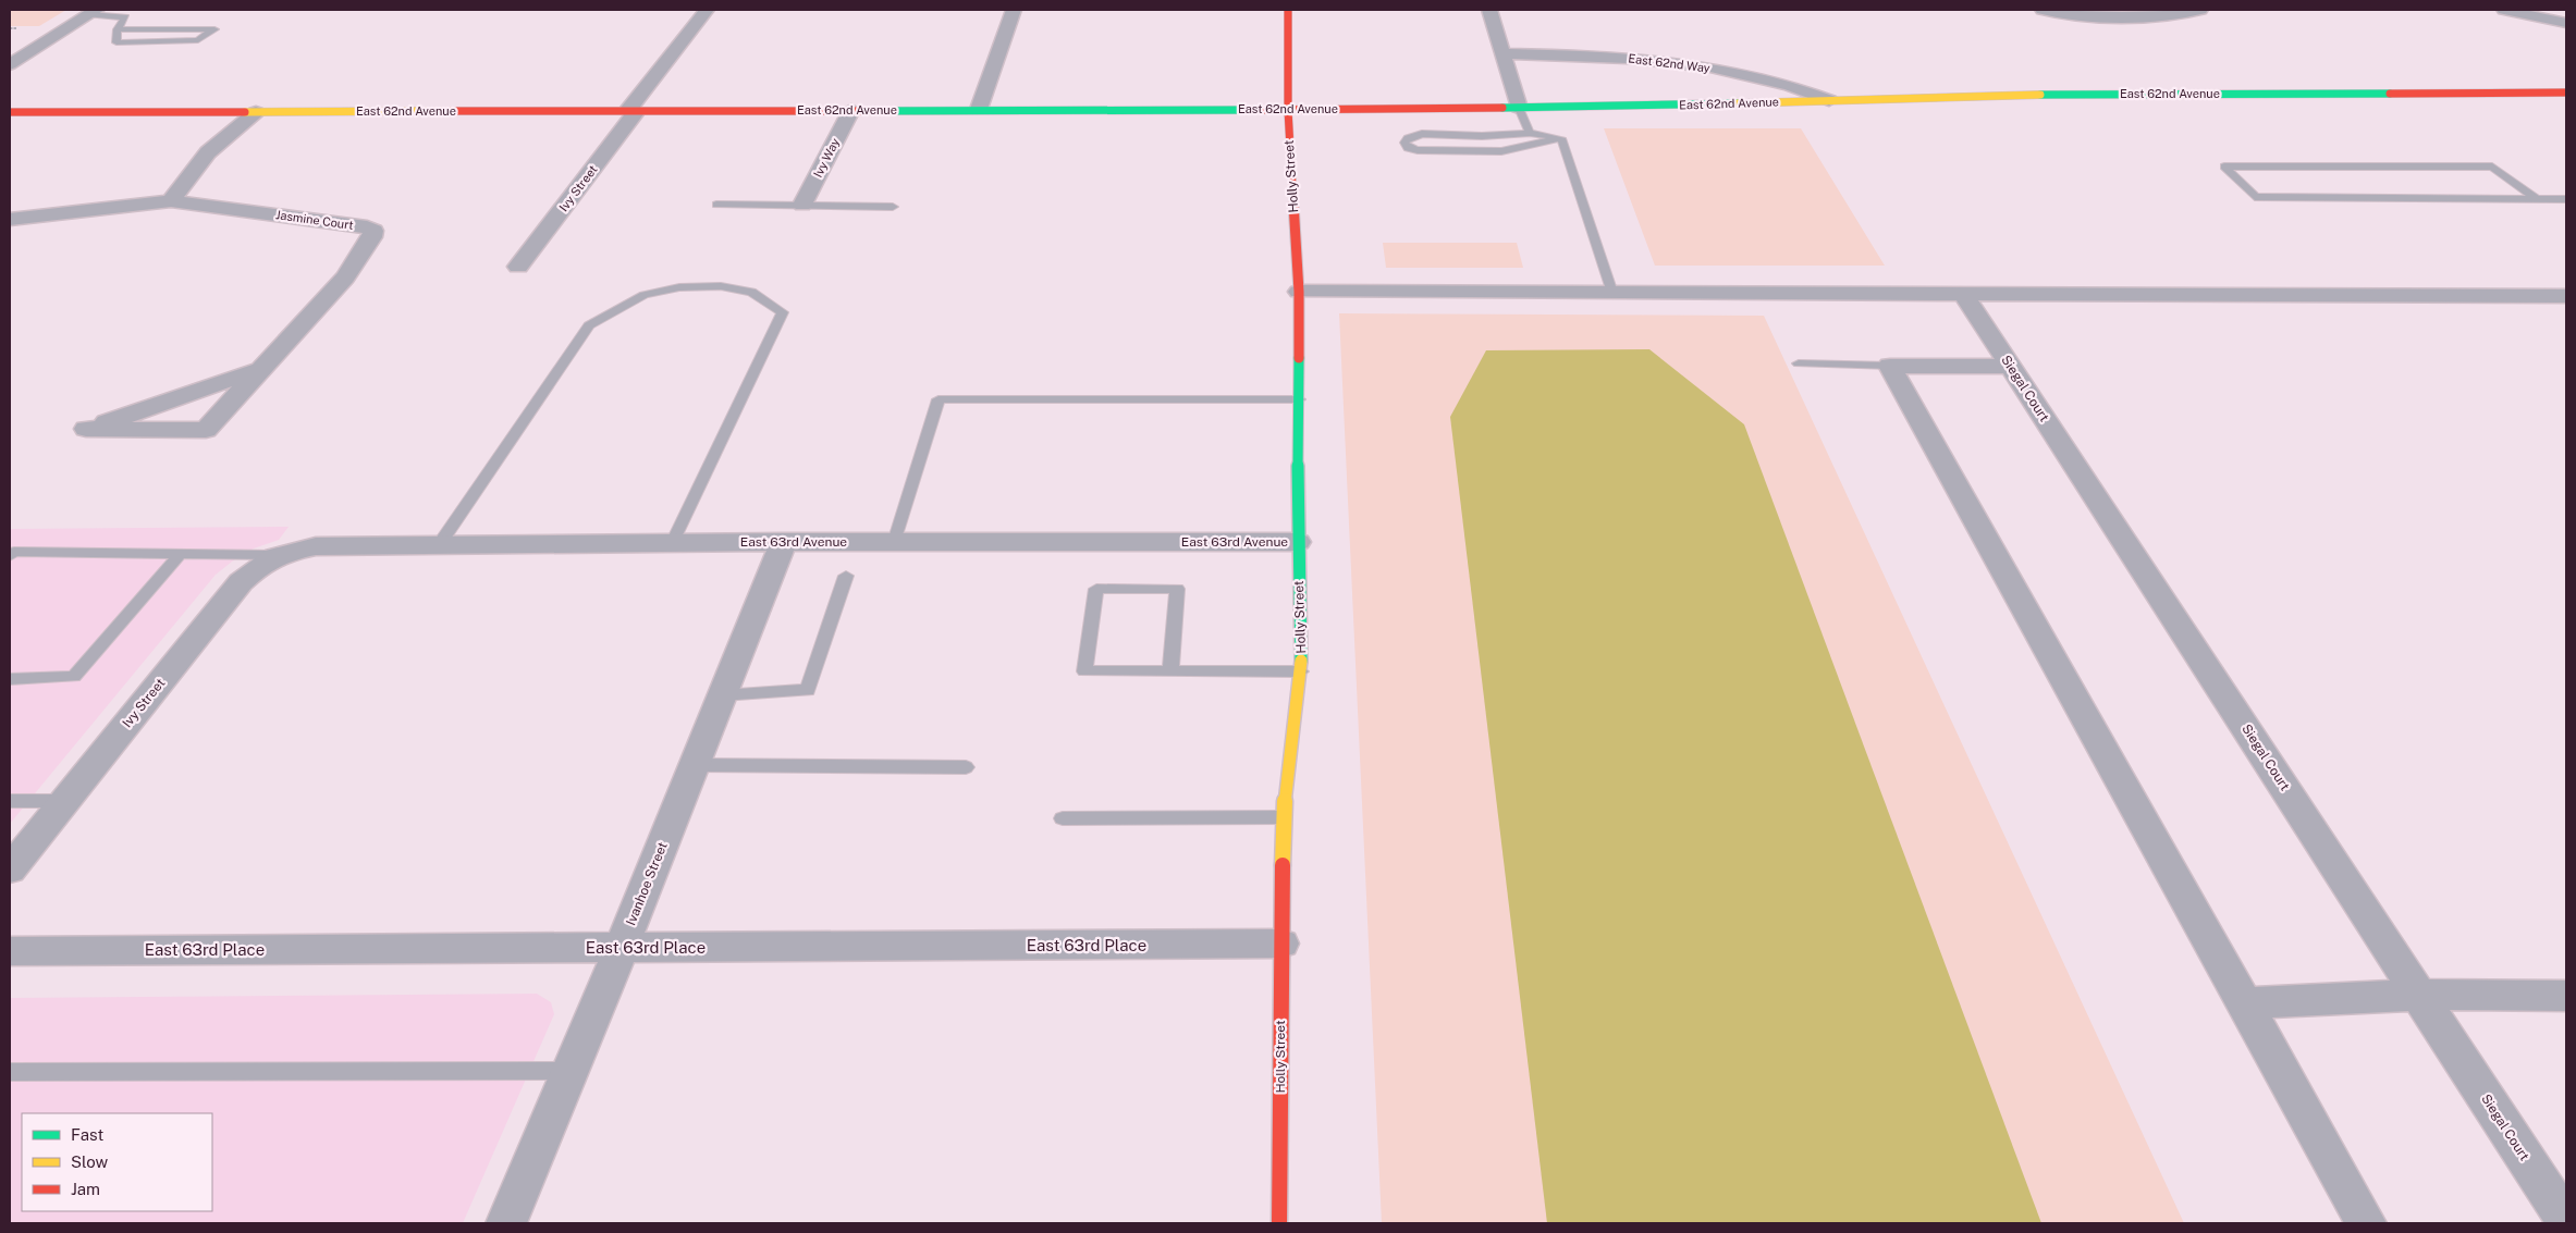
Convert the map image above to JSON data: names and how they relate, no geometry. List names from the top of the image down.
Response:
{
  "streets": {
    "street": [
      "East 62nd Way",
      "East 62nd Avenue",
      "Ivy Way",
      "Holly Street",
      "Ivy Street",
      "Jasmine Court",
      "Siegal Court",
      "East 63rd Avenue",
      "Ivanhoe Street",
      "East 63rd Place"
    ]
  },
  "crossings": [
    ["East 62nd Way", "East 62nd Avenue"],
    ["East 62nd Avenue", "Ivy Way"],
    ["East 62nd Avenue", "Holly Street"],
    ["East 62nd Avenue", "Ivy Street"],
    ["Holly Street", "East 63rd Avenue"],
    ["Holly Street", "East 63rd Place"],
    ["Ivy Street", "East 63rd Avenue"],
    ["East 63rd Avenue", "Ivanhoe Street"],
    ["Ivanhoe Street", "East 63rd Place"]
  ],
  "legend": ["Fast", "Slow", "Jam"]
}
